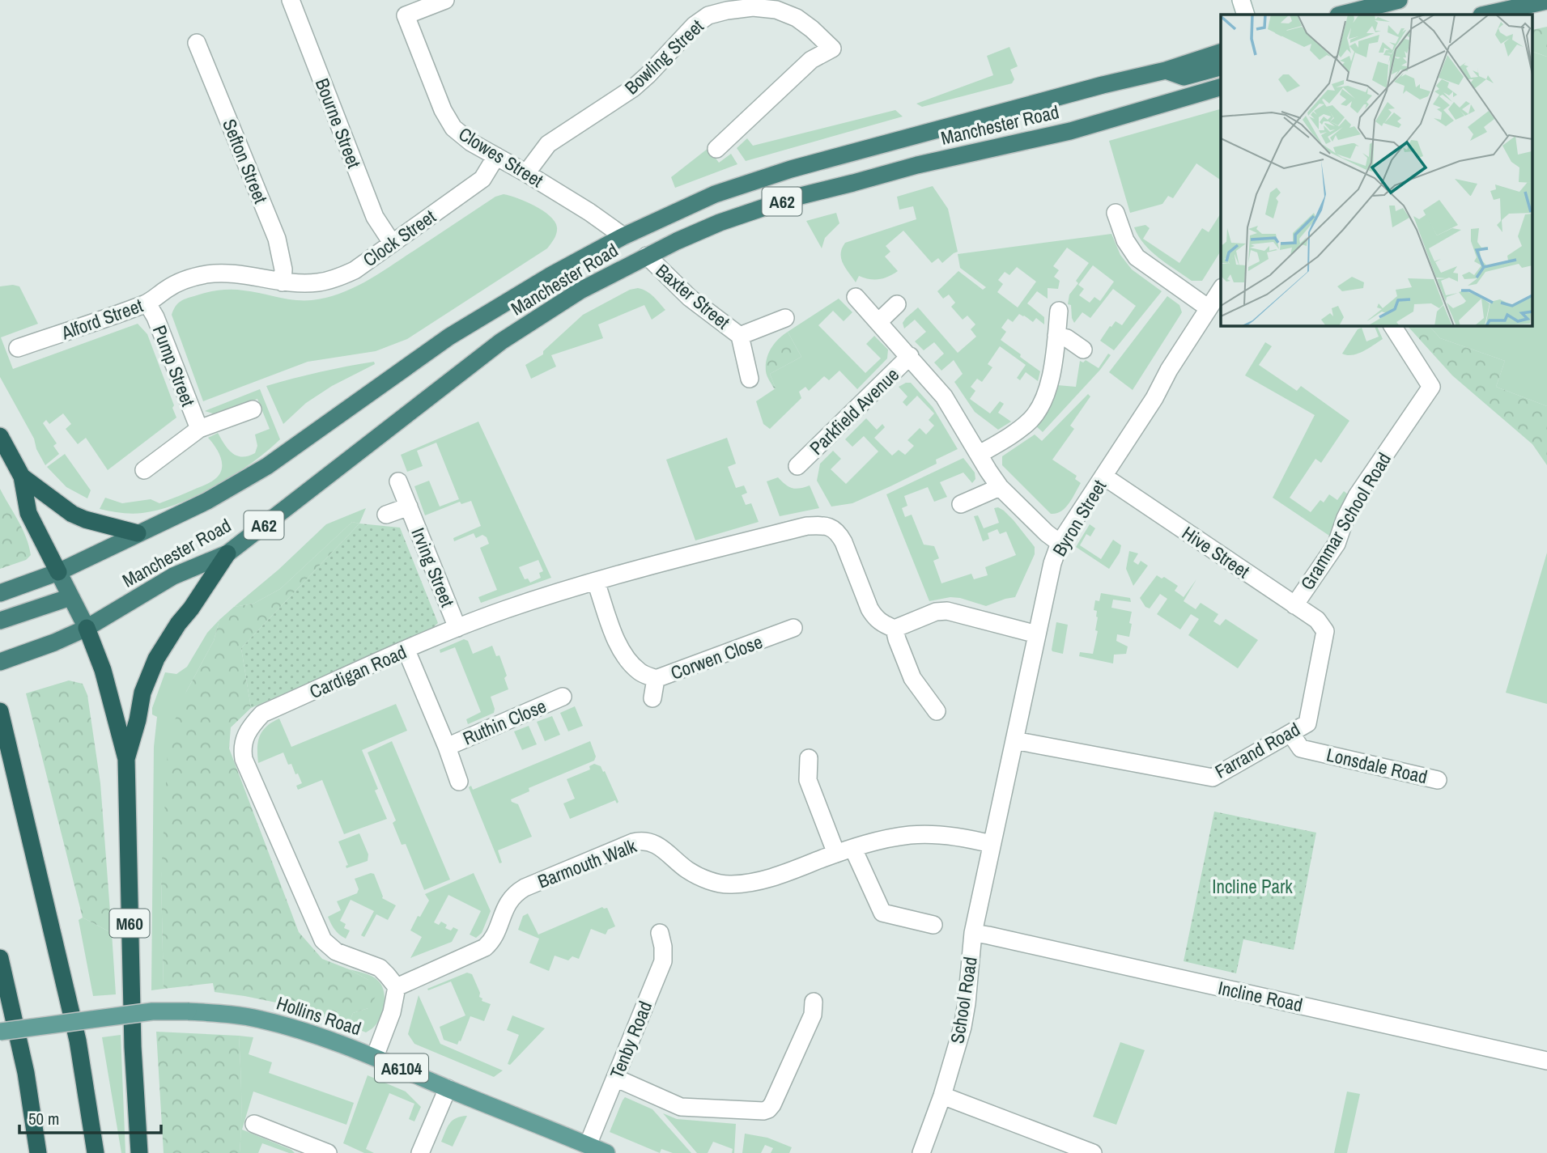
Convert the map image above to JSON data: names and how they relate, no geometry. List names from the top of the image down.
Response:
{
  "streets": {
    "highway": ["Manchester Road", "A62", "M60"],
    "main road": ["Hollins Road", "A6104"],
    "street": [
      "Bowling Street",
      "Bourne Street",
      "Clowes Street",
      "Sefton Street",
      "Clock Street",
      "Baxter Street",
      "Alford Street",
      "Pump Street",
      "Parkfield Avenue",
      "Byron Street",
      "Grammar School Road",
      "Hive Street",
      "Irving Street",
      "Corwen Close",
      "Cardigan Road",
      "Ruthin Close",
      "Farrand Road",
      "Lonsdale Road",
      "Barmouth Walk",
      "Incline Road",
      "School Road",
      "Tenby Road"
    ]
  },
  "crossings": [
    ["Bowling Street", "Clowes Street"],
    ["Bourne Street", "Clock Street"],
    ["Manchester Road", "Clowes Street"],
    ["Manchester Road", "A62"],
    ["Manchester Road", "Baxter Street"],
    ["Manchester Road", "M60"],
    ["Clowes Street", "Clock Street"],
    ["Sefton Street", "Clock Street"],
    ["Sefton Street", "Alford Street"],
    ["A62", "M60"],
    ["Clock Street", "Alford Street"],
    ["Alford Street", "Pump Street"],
    ["Byron Street", "Hive Street"],
    ["Byron Street", "Farrand Road"],
    ["Byron Street", "Barmouth Walk"],
    ["Byron Street", "School Road"],
    ["Grammar School Road", "Hive Street"],
    ["Hive Street", "Farrand Road"],
    ["Irving Street", "Cardigan Road"],
    ["Corwen Close", "Cardigan Road"],
    ["Cardigan Road", "Ruthin Close"],
    ["Cardigan Road", "Barmouth Walk"],
    ["Farrand Road", "Lonsdale Road"],
    ["Barmouth Walk", "School Road"],
    ["Incline Road", "School Road"],
    ["Hollins Road", "Tenby Road"]
  ],
  "parks": ["Incline Park"],
  "scale_bar": "50 m"
}
